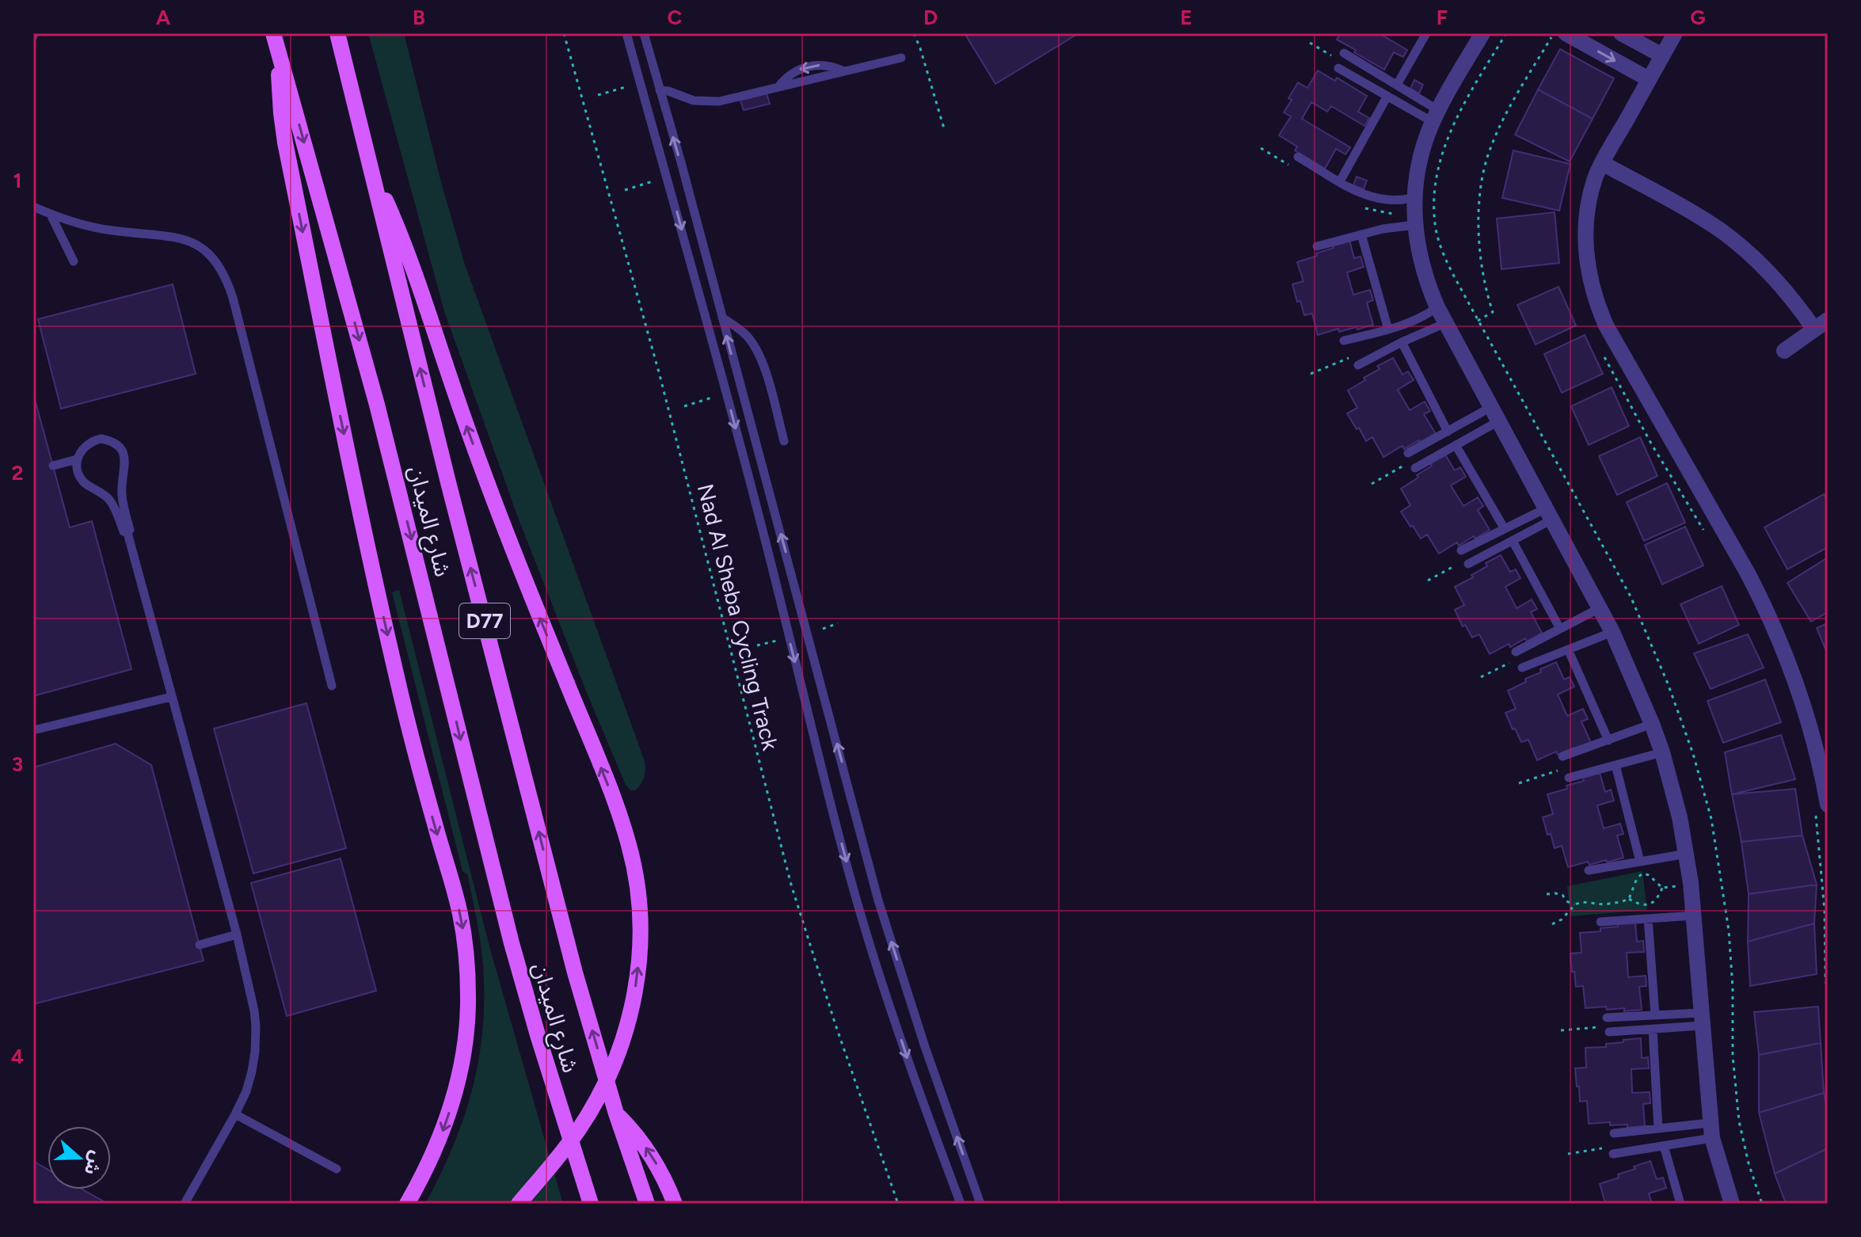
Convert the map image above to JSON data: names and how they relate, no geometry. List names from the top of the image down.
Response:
{
  "streets": {
    "main road": ["شارع الميدان", "D77"],
    "path": ["Nad Al Sheba Cycling Track"]
  },
  "north": "right",
  "grid": {
    "columns": [
      "A",
      "B",
      "C",
      "D",
      "E",
      "F",
      "G"
    ],
    "rows": [
      "1",
      "2",
      "3",
      "4"
    ]
  }
}
